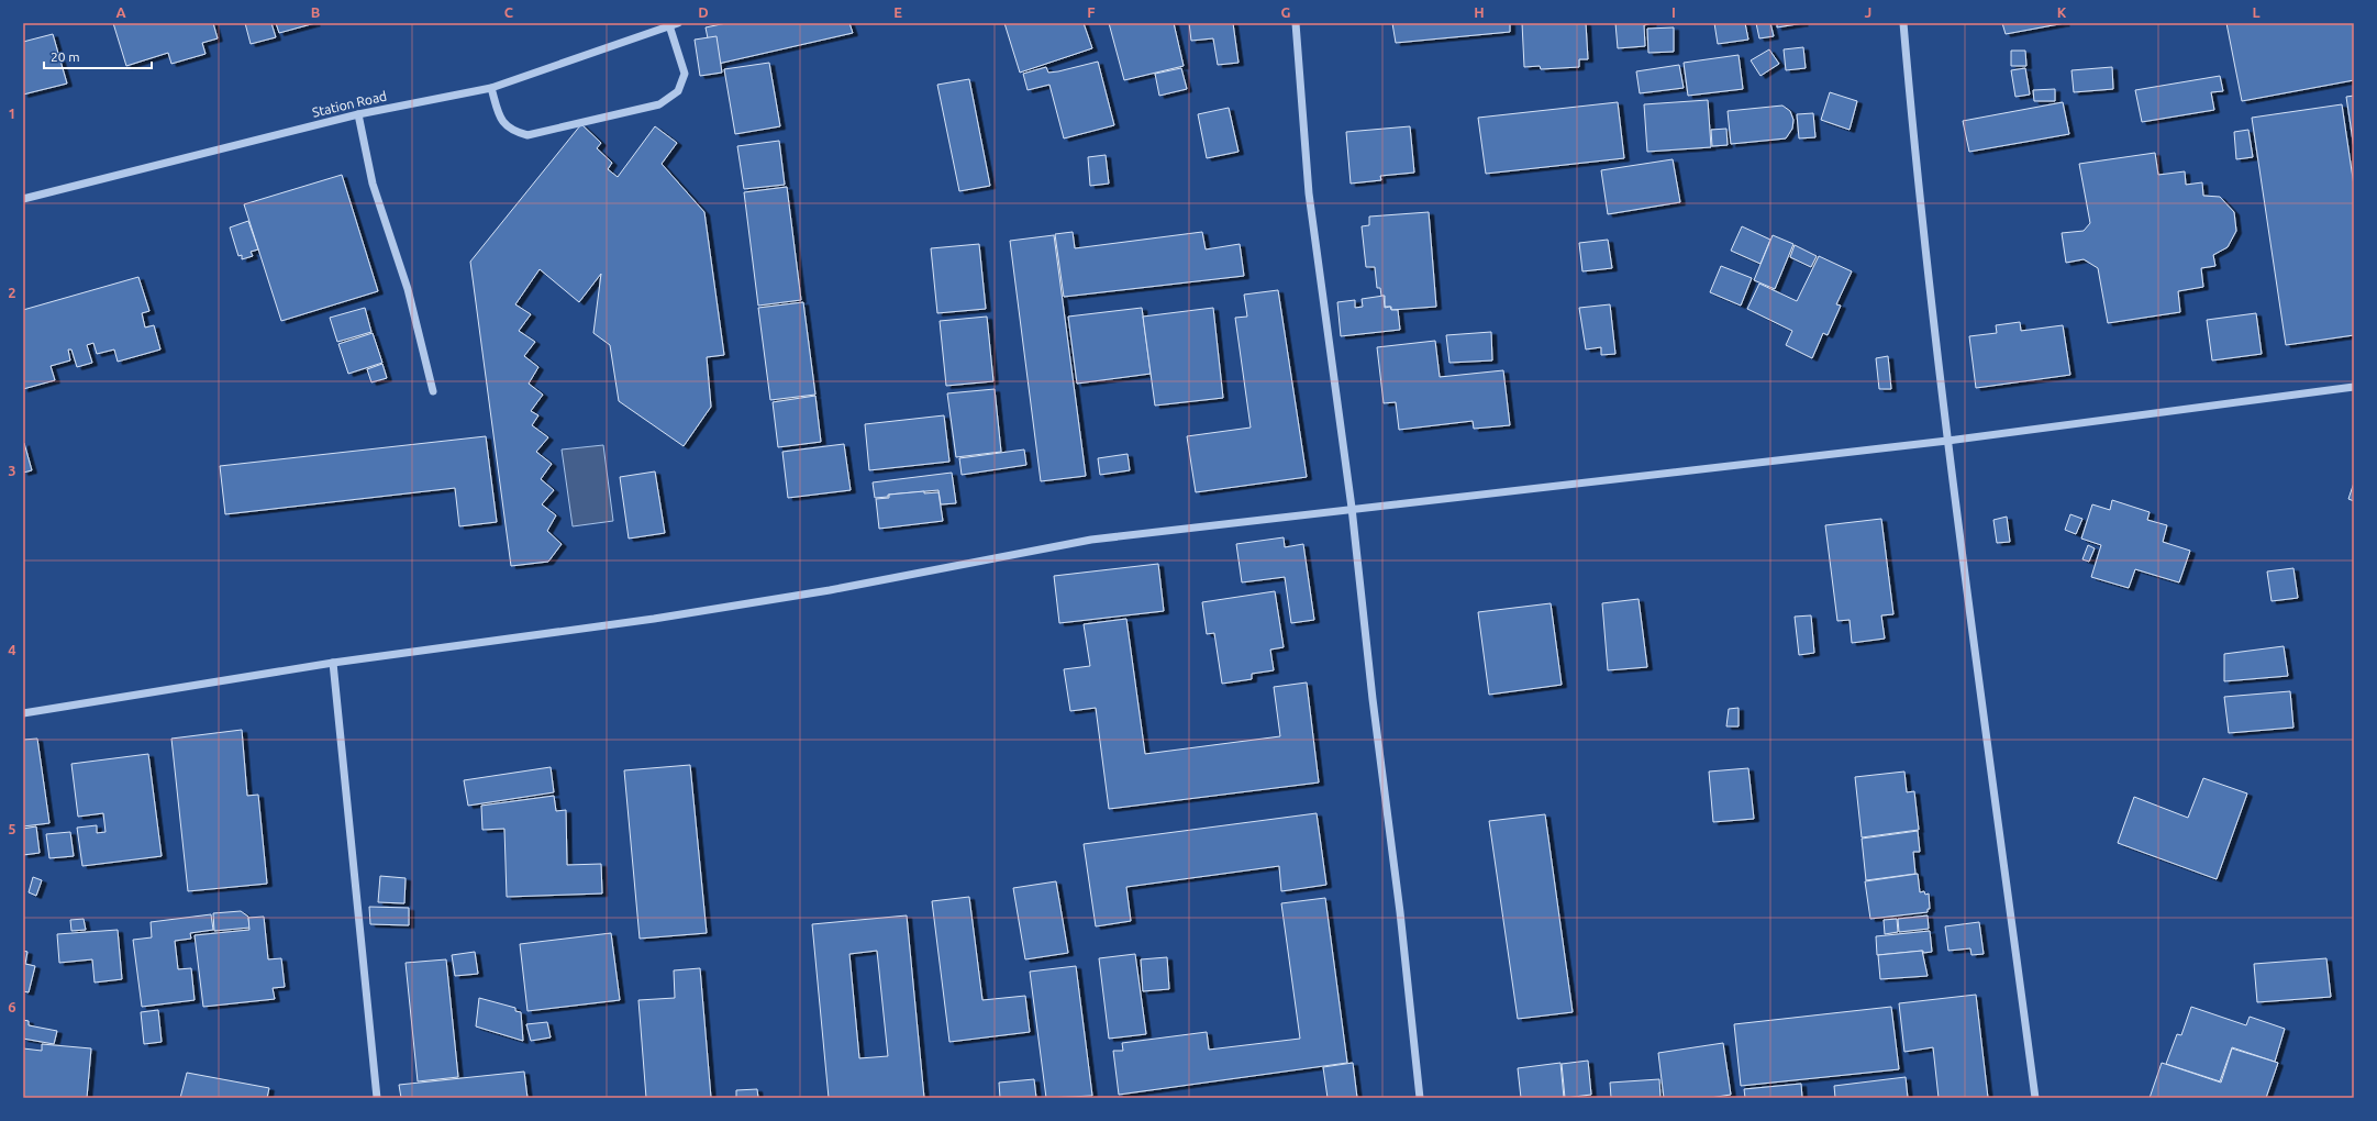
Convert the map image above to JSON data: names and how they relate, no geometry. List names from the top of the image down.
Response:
{
  "streets": {
    "street": ["Station Road"]
  },
  "scale_bar": "20 m",
  "grid": {
    "columns": [
      "A",
      "B",
      "C",
      "D",
      "E",
      "F",
      "G",
      "H",
      "I",
      "J",
      "K",
      "L"
    ],
    "rows": [
      "1",
      "2",
      "3",
      "4",
      "5",
      "6"
    ]
  }
}
